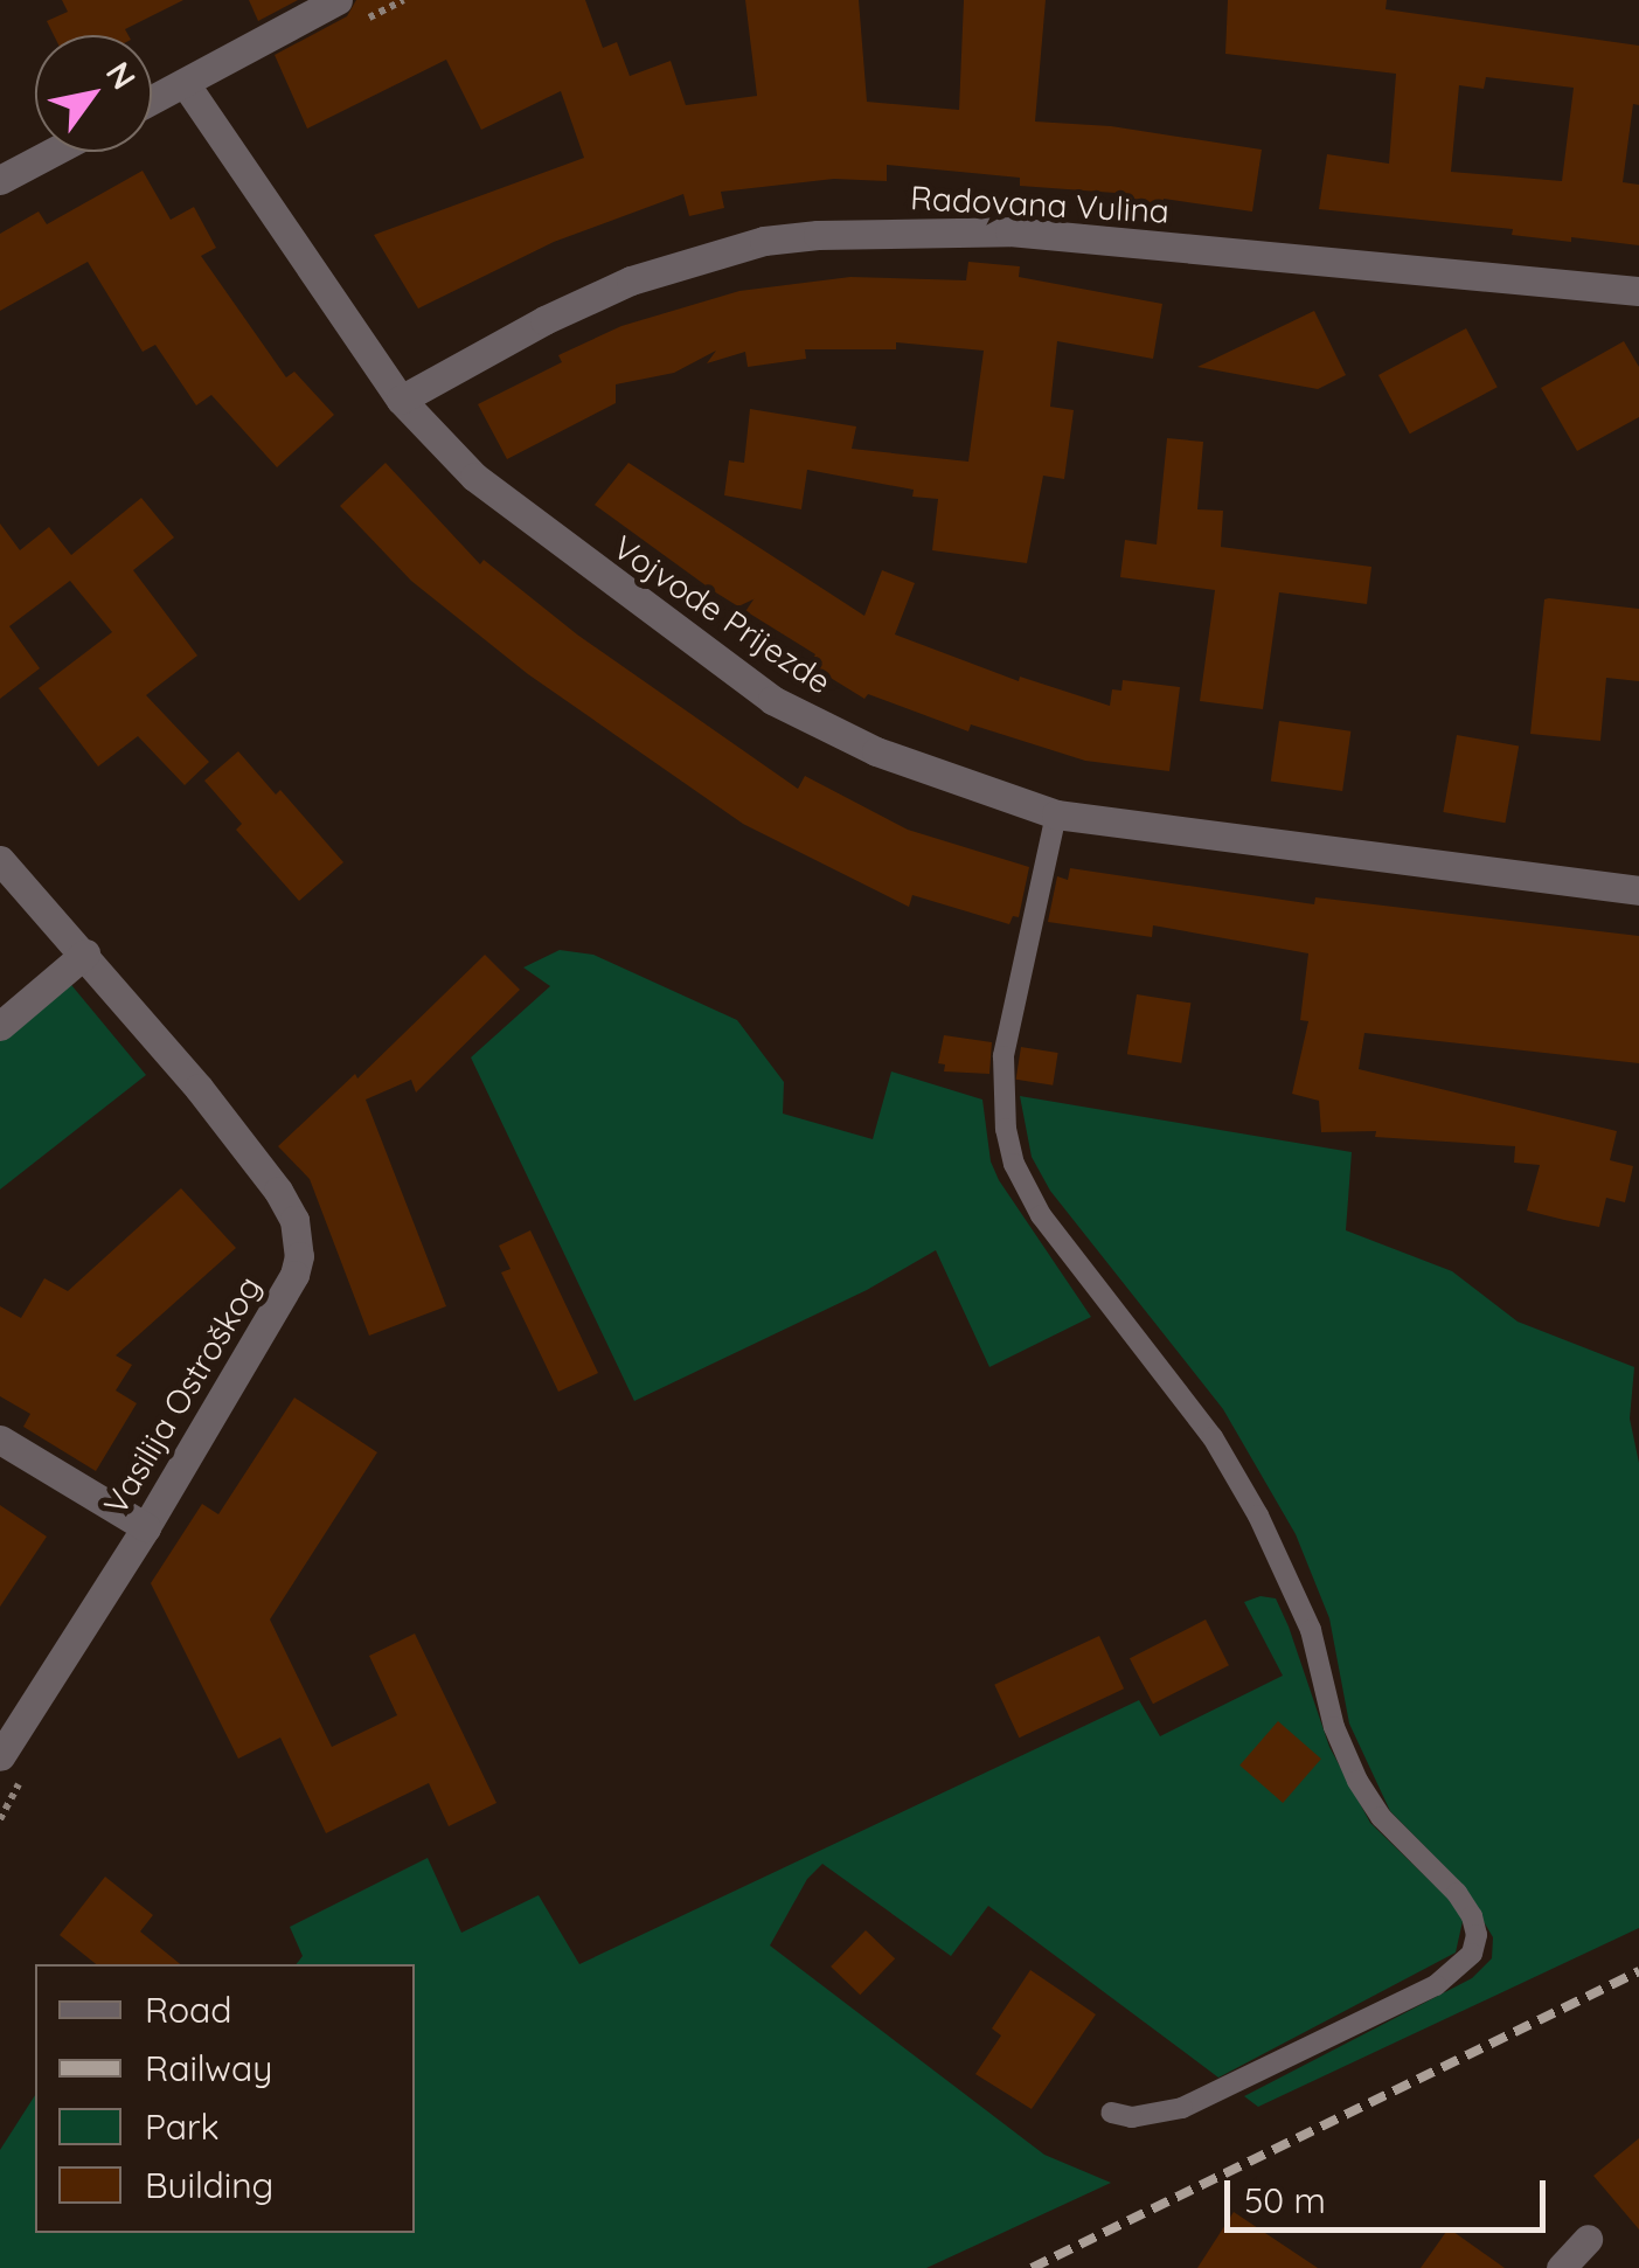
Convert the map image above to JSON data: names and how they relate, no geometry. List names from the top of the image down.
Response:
{
  "streets": {
    "street": ["Radovana Vulina", "Vojvode Prijezde", "Vasilija Ostroškog"]
  },
  "crossings": [
    ["Radovana Vulina", "Vojvode Prijezde"]
  ],
  "legend": [
    "Road",
    "Railway",
    "Park",
    "Building"
  ],
  "scale_bar": "50 m",
  "north": "top right"
}
